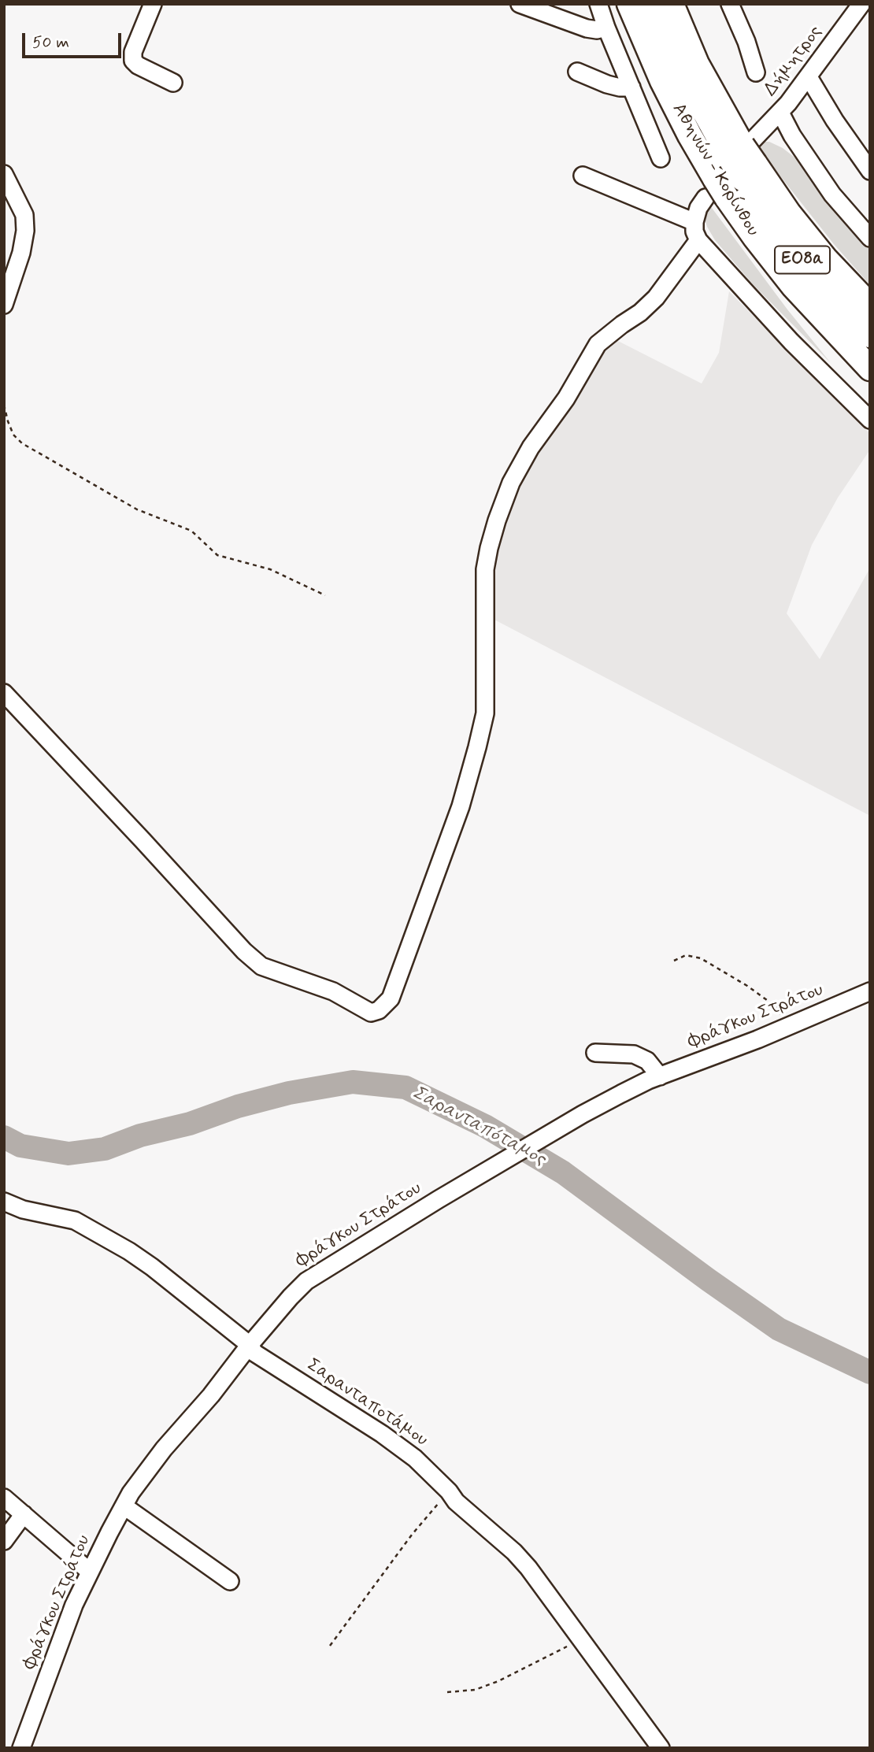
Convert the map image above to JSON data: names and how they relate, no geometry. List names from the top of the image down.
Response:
{
  "streets": {
    "highway": ["Αθηνών - Κορίνθου", "ΕΟ8α"],
    "street": ["Δήμητρος", "Φράγκου Στράτου", "Σαρανταποτάμου"]
  },
  "crossings": [
    ["Δήμητρος", "Αθηνών - Κορίνθου"],
    ["Φράγκου Στράτου", "Σαρανταποτάμου"]
  ],
  "water": ["Σαρανταπόταμος"],
  "scale_bar": "50 m"
}
